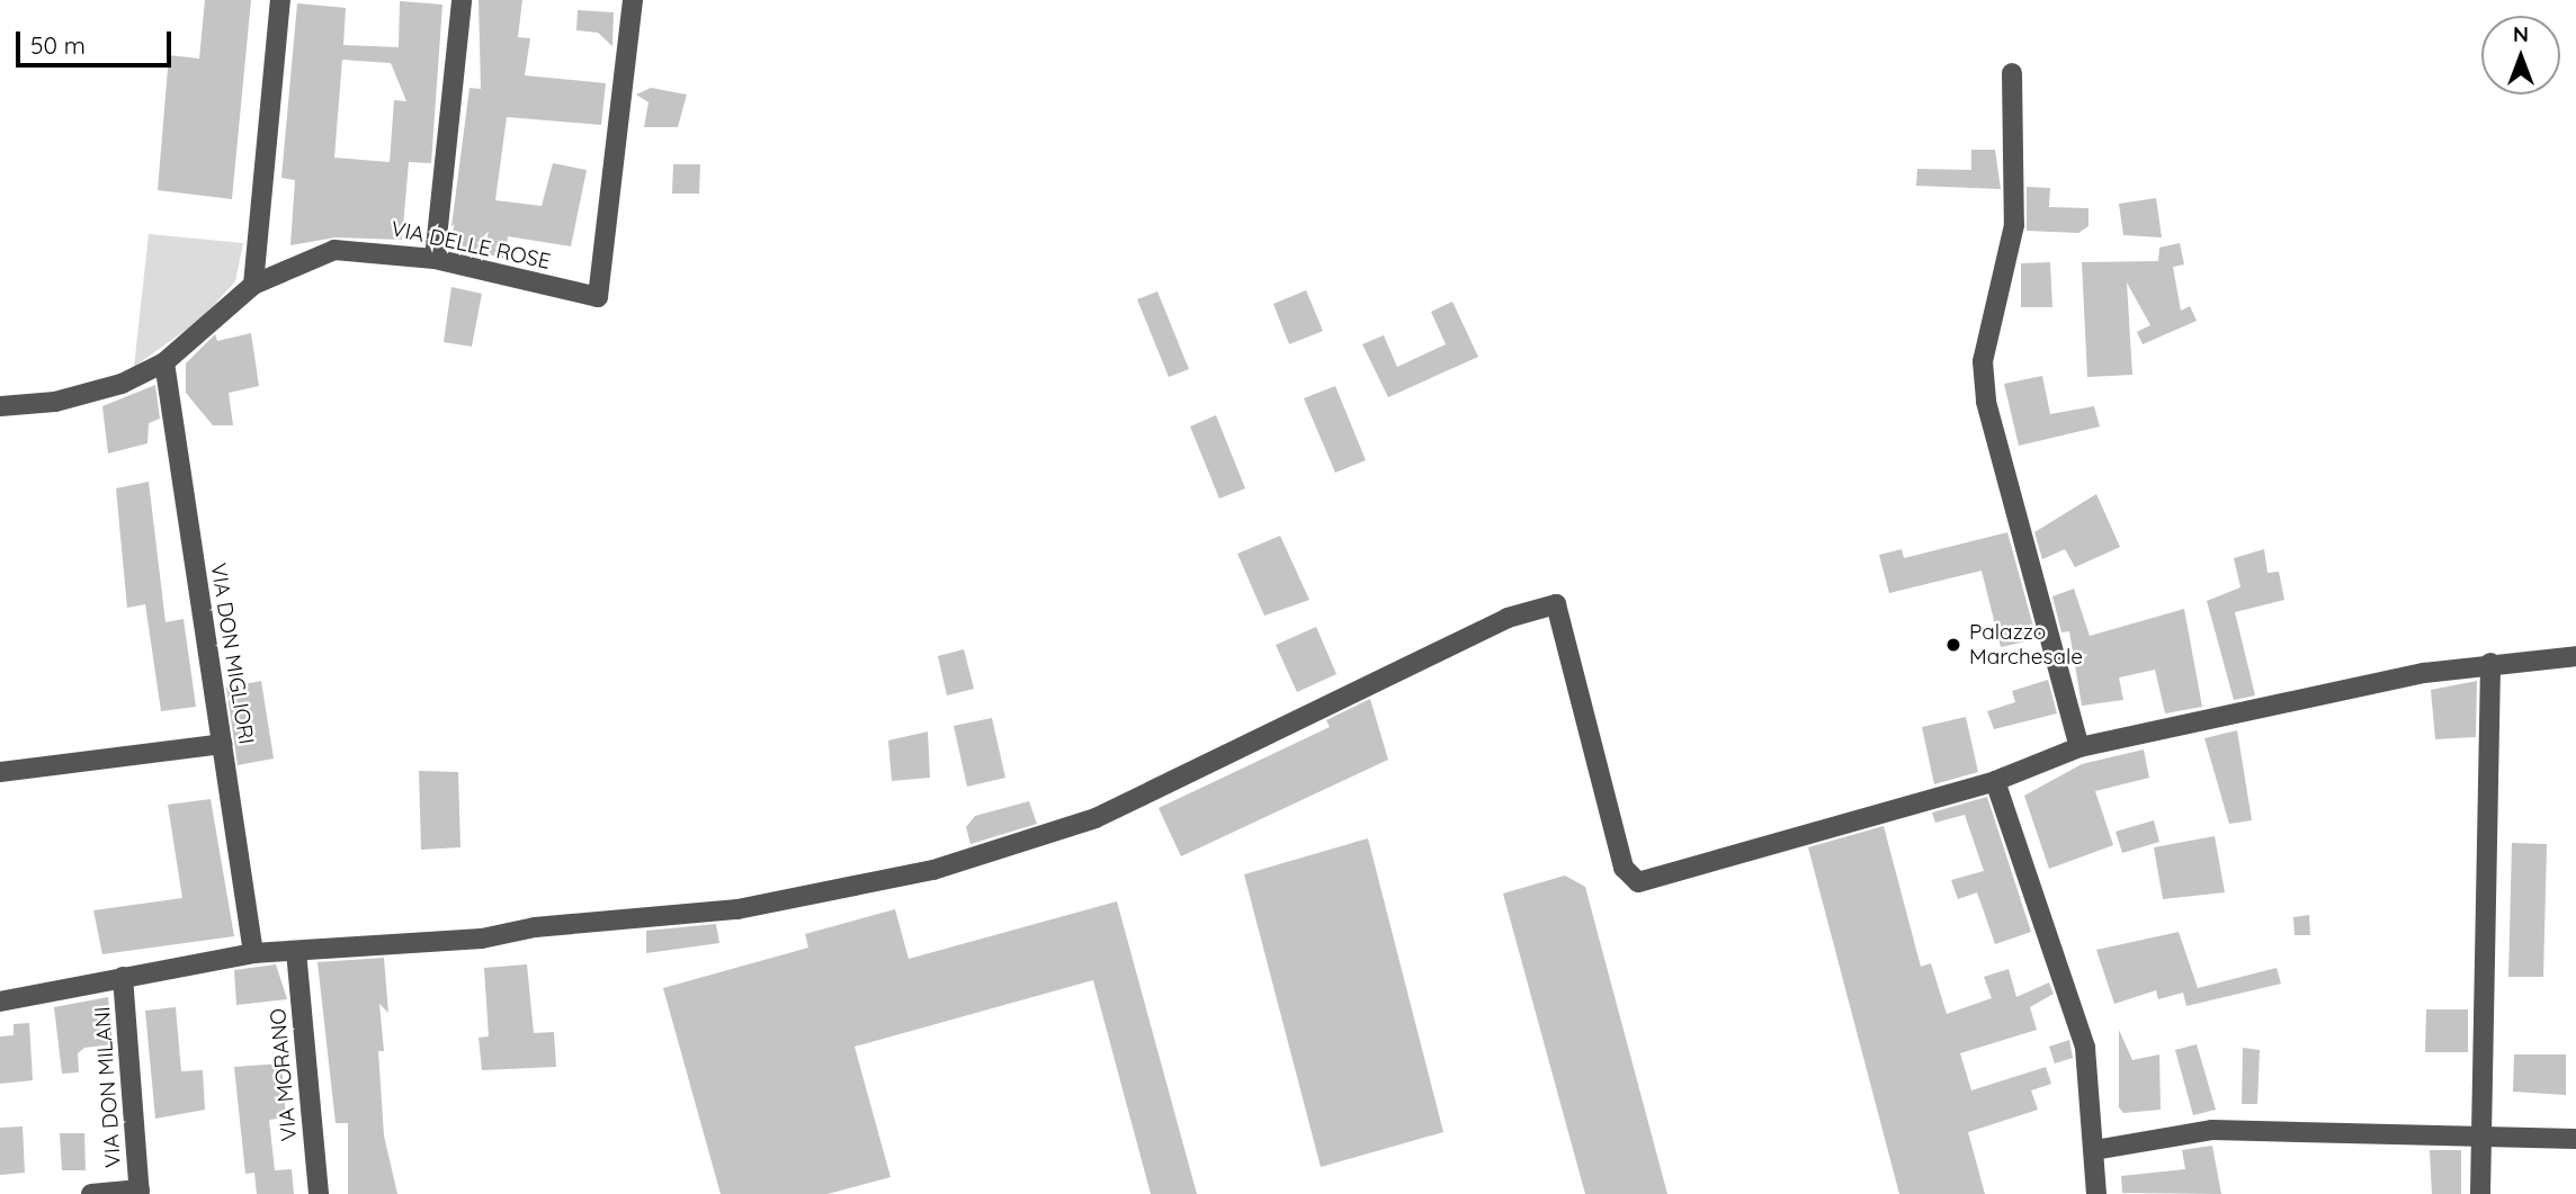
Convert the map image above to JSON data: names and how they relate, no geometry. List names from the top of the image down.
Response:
{
  "streets": {
    "street": [
      "VIA DELLE ROSE",
      "VIA DON MIGLIORI",
      "VIA MORANO",
      "VIA DON MILANI"
    ]
  },
  "crossings": [
    ["VIA DELLE ROSE", "VIA DON MIGLIORI"]
  ],
  "places": ["Palazzo Marchesale"],
  "scale_bar": "50 m",
  "north": "top"
}
